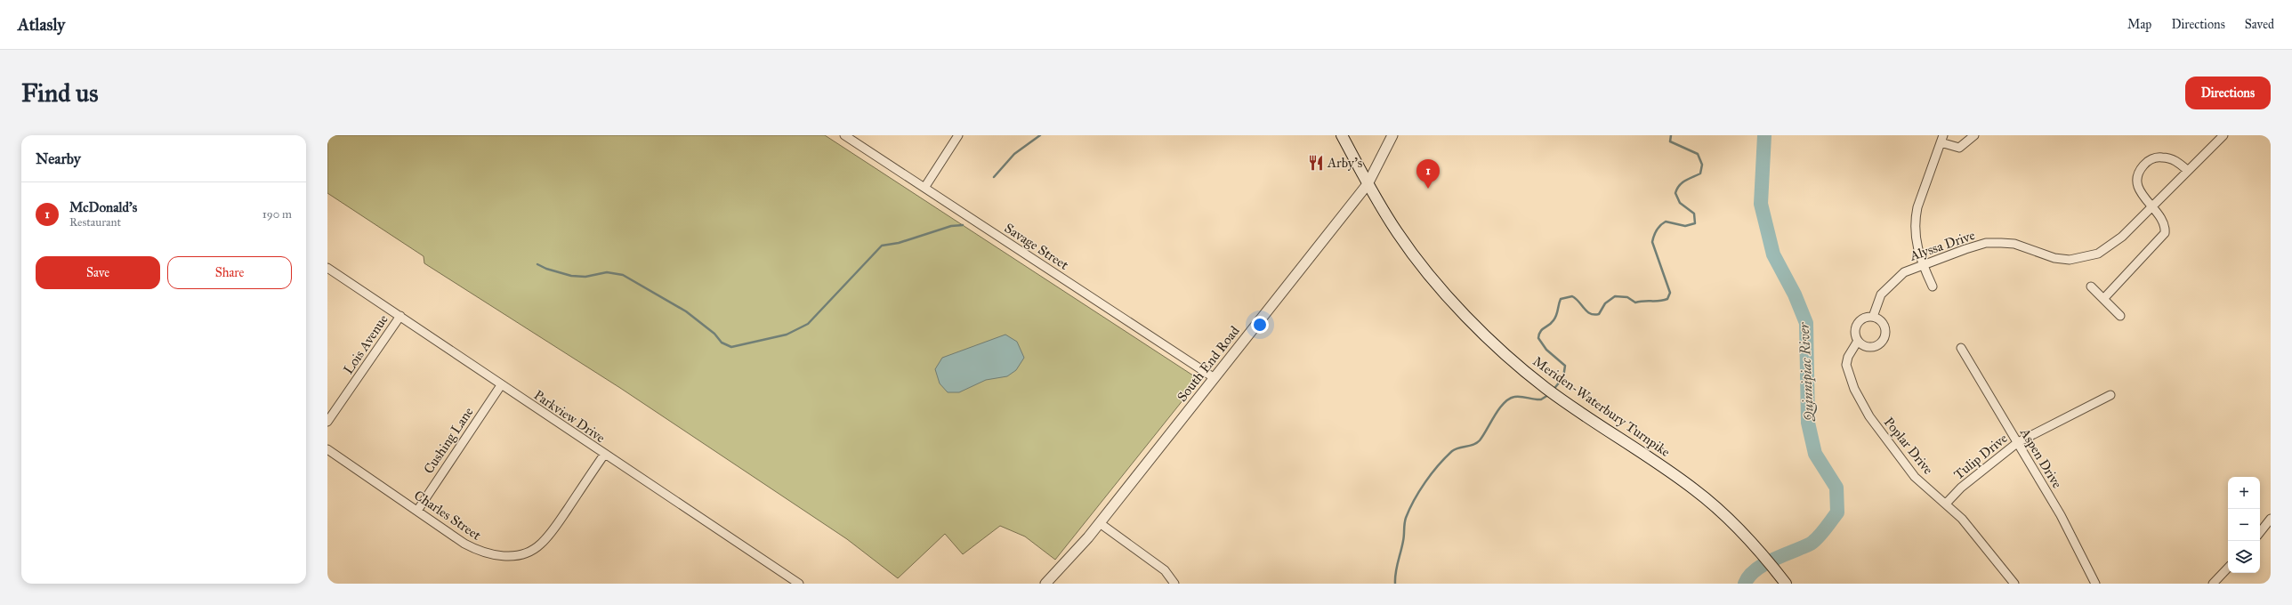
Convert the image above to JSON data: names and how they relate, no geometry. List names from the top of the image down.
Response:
{
  "streets": {
    "main road": ["Meriden-Waterbury Turnpike"],
    "street": [
      "Alyssa Drive",
      "Savage Street",
      "Lois Avenue",
      "South End Road",
      "Parkview Drive",
      "Cushing Lane",
      "Poplar Drive",
      "Tulip Drive",
      "Aspen Drive",
      "Charles Street"
    ]
  },
  "crossings": [
    ["Alyssa Drive", "Poplar Drive"],
    ["Savage Street", "South End Road"],
    ["Lois Avenue", "Parkview Drive"],
    ["South End Road", "Meriden-Waterbury Turnpike"],
    ["Parkview Drive", "Cushing Lane"],
    ["Parkview Drive", "Charles Street"],
    ["Cushing Lane", "Charles Street"],
    ["Poplar Drive", "Tulip Drive"],
    ["Tulip Drive", "Aspen Drive"]
  ],
  "water": ["Quinnipiac River"],
  "places": {
    "restaurant": ["Arby's"]
  },
  "page": {
    "header": "Atlasly",
    "nav": ["Map", "Directions", "Saved"],
    "buttons": [
      "Directions",
      ["Save", "Share"]
    ],
    "title": "Find us",
    "heading": "Nearby",
    "pins": "1",
    "list": [
      {
        "mark": "1",
        "name": "McDonald's",
        "note": "Restaurant",
        "value": "190 m"
      }
    ],
    "map_buttons": ["+", "−"]
  }
}
